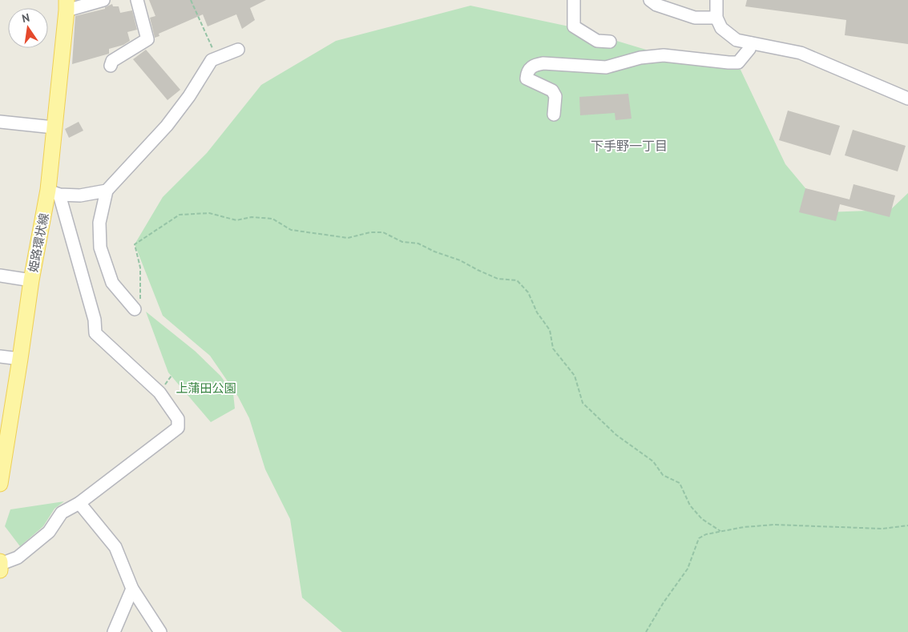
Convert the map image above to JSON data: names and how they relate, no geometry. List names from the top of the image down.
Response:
{
  "streets": {
    "main road": ["姫路環状線"]
  },
  "districts": ["下手野一丁目"],
  "parks": ["上蒲田公園"],
  "north": "top"
}
